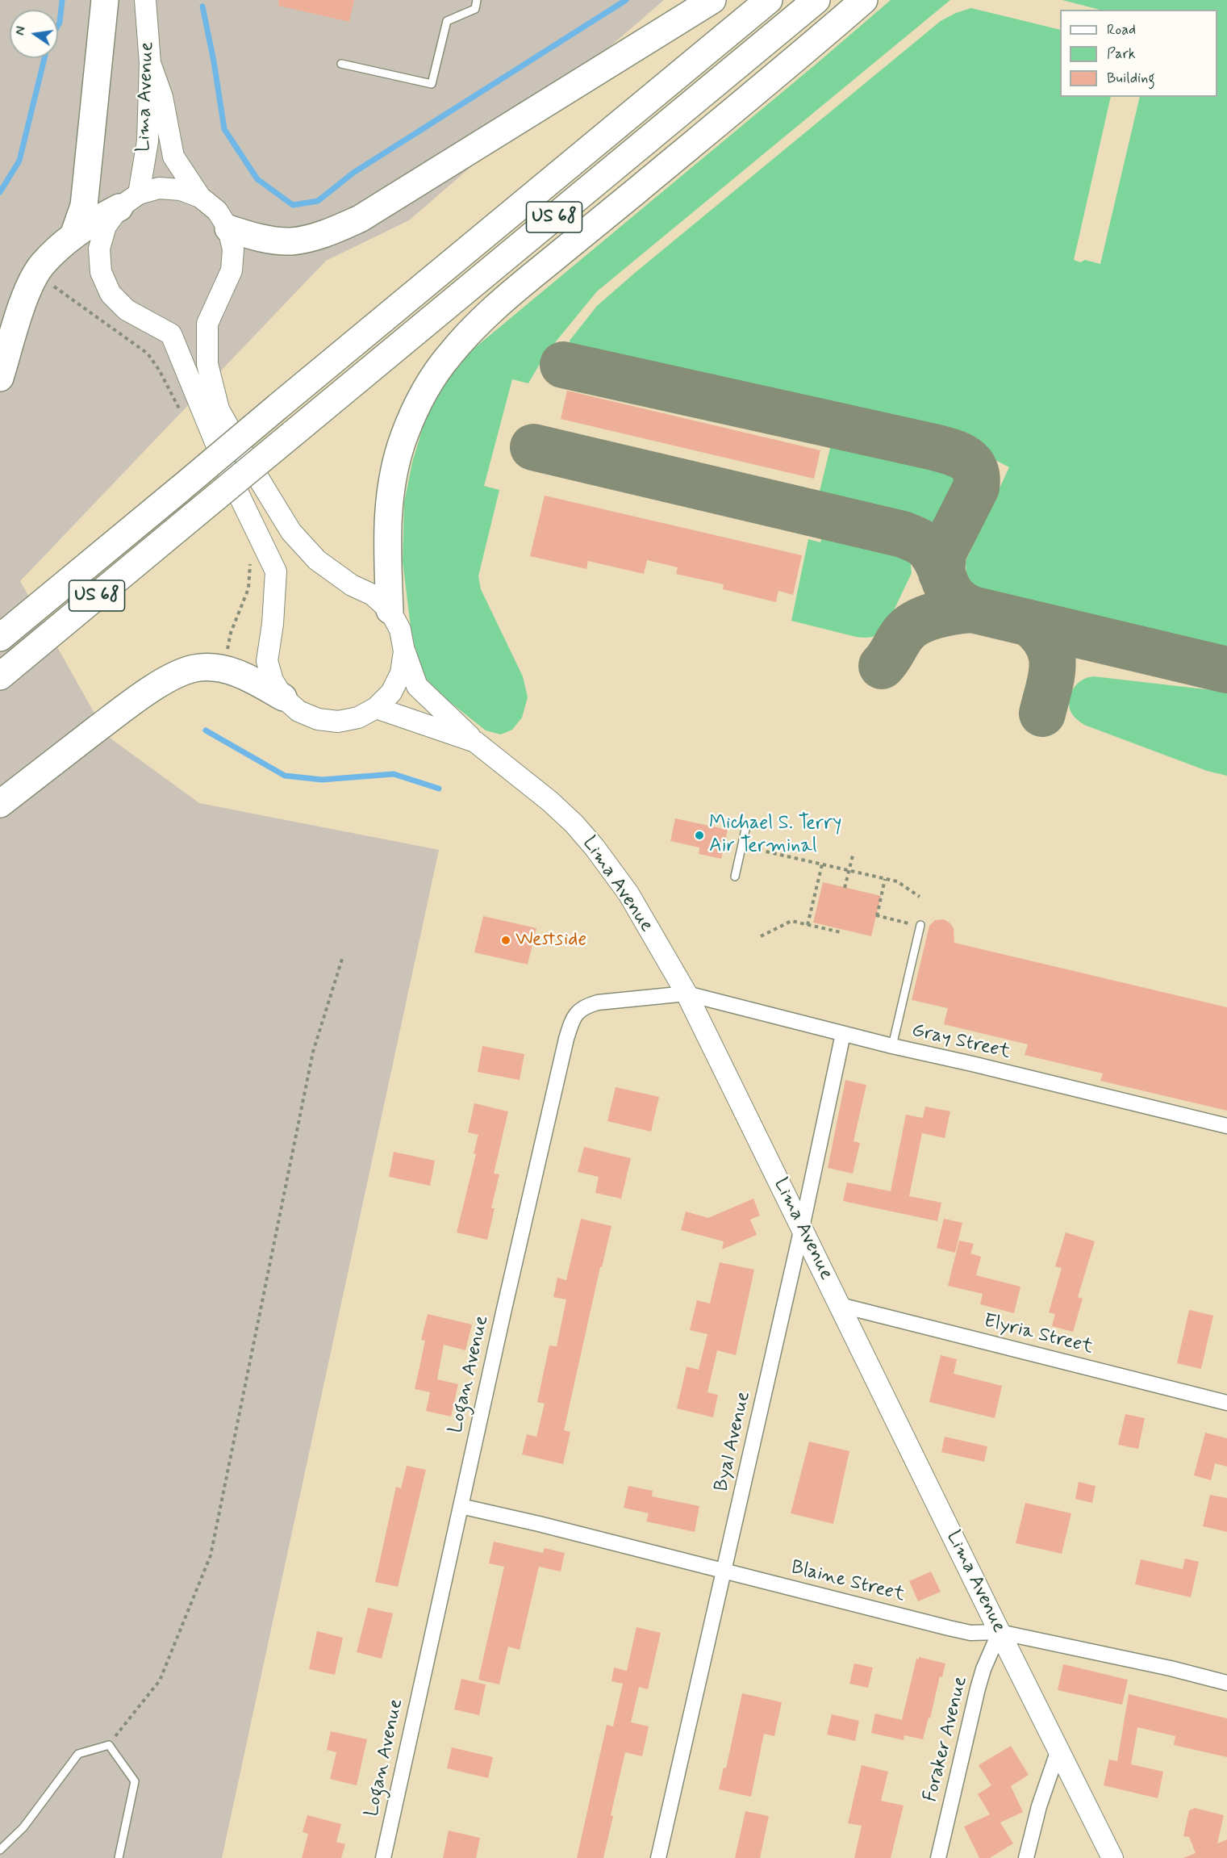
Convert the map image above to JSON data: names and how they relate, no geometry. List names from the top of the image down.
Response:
{
  "streets": {
    "highway": ["US 68"],
    "main road": ["Lima Avenue"],
    "street": [
      "Gray Street",
      "Elyria Street",
      "Logan Avenue",
      "Byal Avenue",
      "Blaine Street",
      "Foraker Avenue"
    ]
  },
  "crossings": [
    ["Lima Avenue", "Gray Street"],
    ["Lima Avenue", "Elyria Street"],
    ["Lima Avenue", "Logan Avenue"],
    ["Lima Avenue", "Byal Avenue"],
    ["Lima Avenue", "Blaine Street"],
    ["Lima Avenue", "Foraker Avenue"],
    ["Gray Street", "Logan Avenue"],
    ["Gray Street", "Byal Avenue"],
    ["Logan Avenue", "Blaine Street"],
    ["Byal Avenue", "Blaine Street"],
    ["Blaine Street", "Foraker Avenue"]
  ],
  "places": ["Michael S. Terry Air Terminal", "Westside"],
  "legend": ["Road", "Park", "Building"],
  "north": "left"
}
